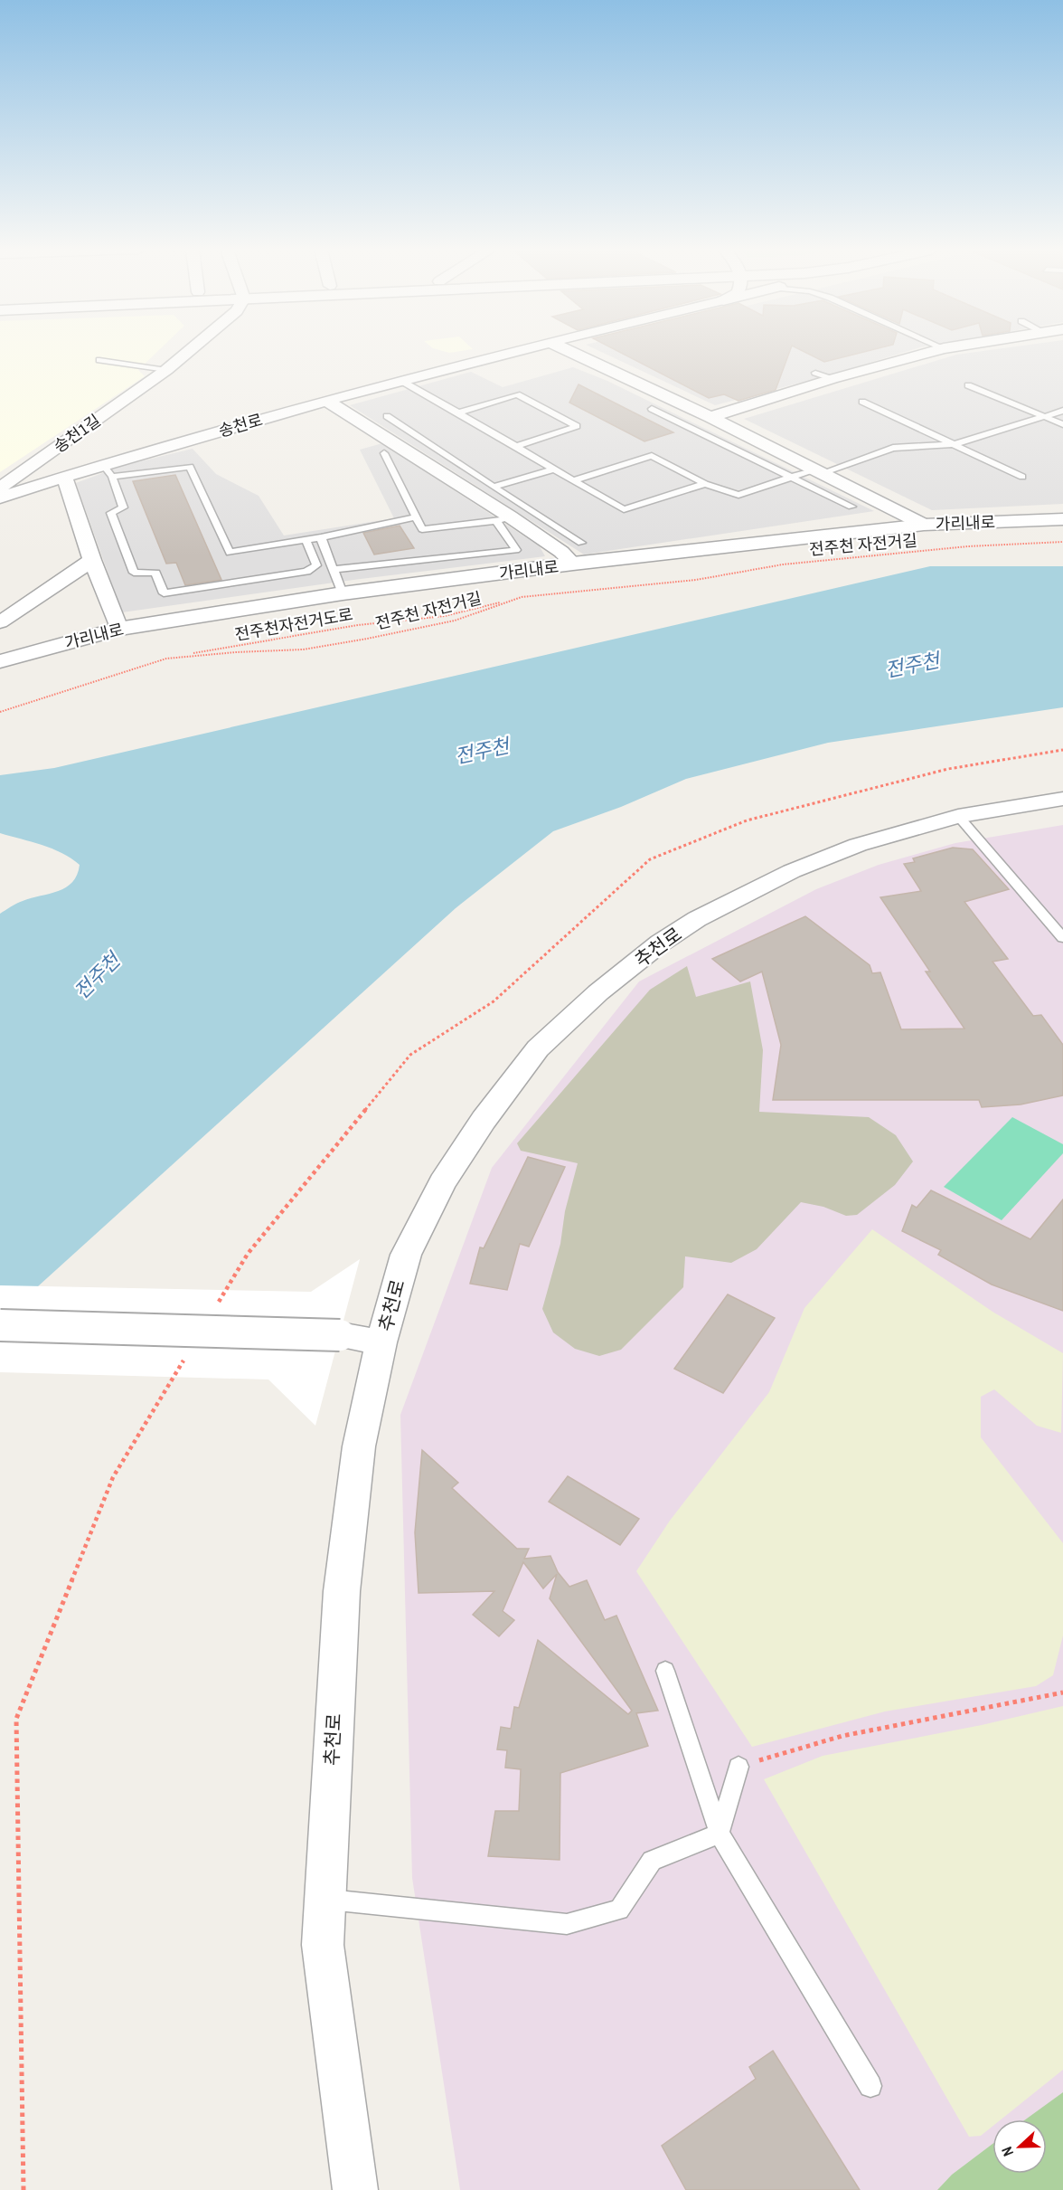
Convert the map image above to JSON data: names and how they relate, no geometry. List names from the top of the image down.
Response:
{
  "streets": {
    "street": [
      "송천로",
      "송천1길",
      "가리내로",
      "추천로"
    ],
    "path": ["전주천 자전거길", "전주천자전거도로"]
  },
  "crossings": [
    ["전주천 자전거길", "전주천자전거도로"]
  ],
  "water": ["전주천"],
  "north": "left"
}
